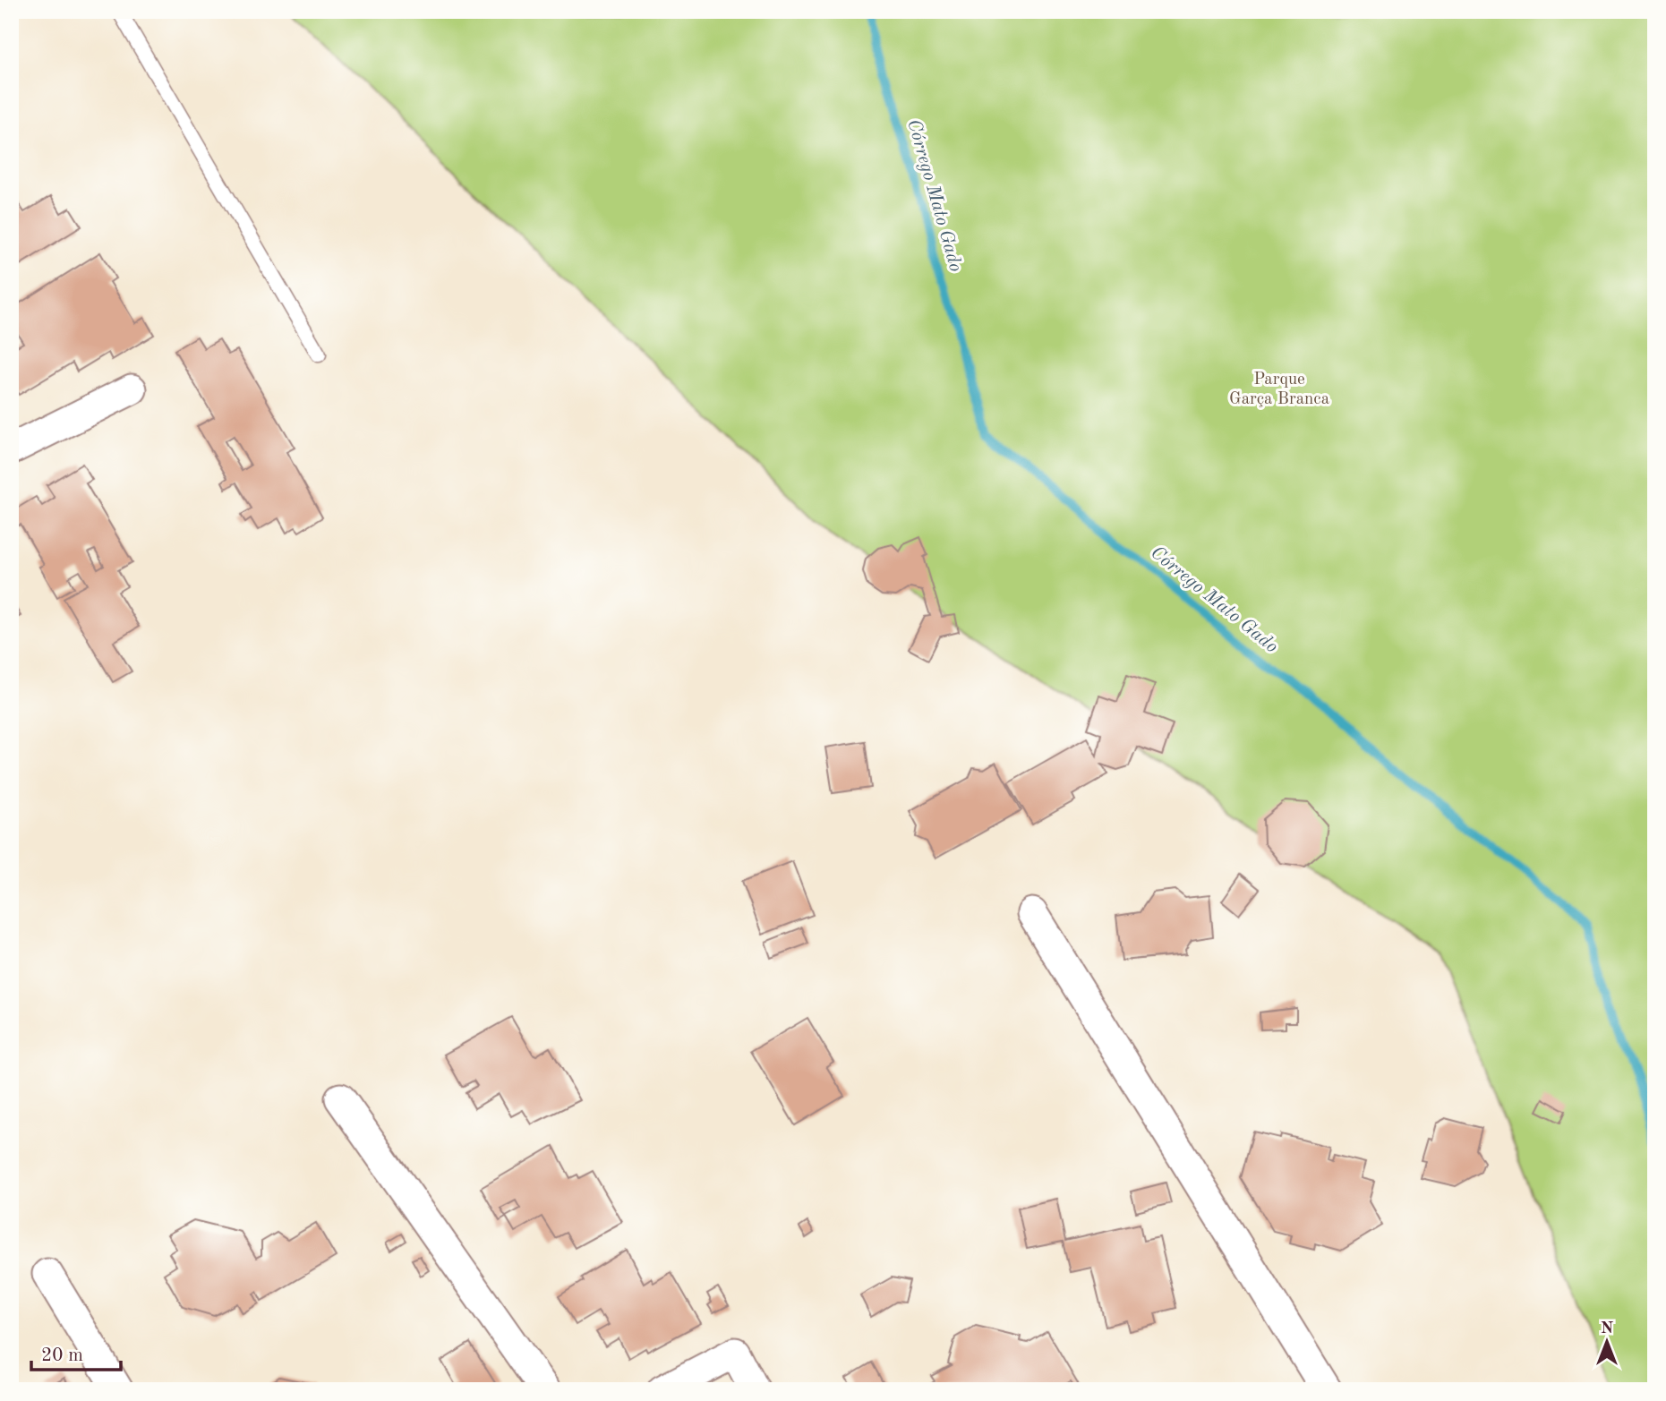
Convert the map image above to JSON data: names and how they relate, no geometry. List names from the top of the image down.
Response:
{
  "water": ["Córrego Mato Gado"],
  "parks": ["Parque Garça Branca"],
  "scale_bar": "20 m",
  "north": "top"
}
